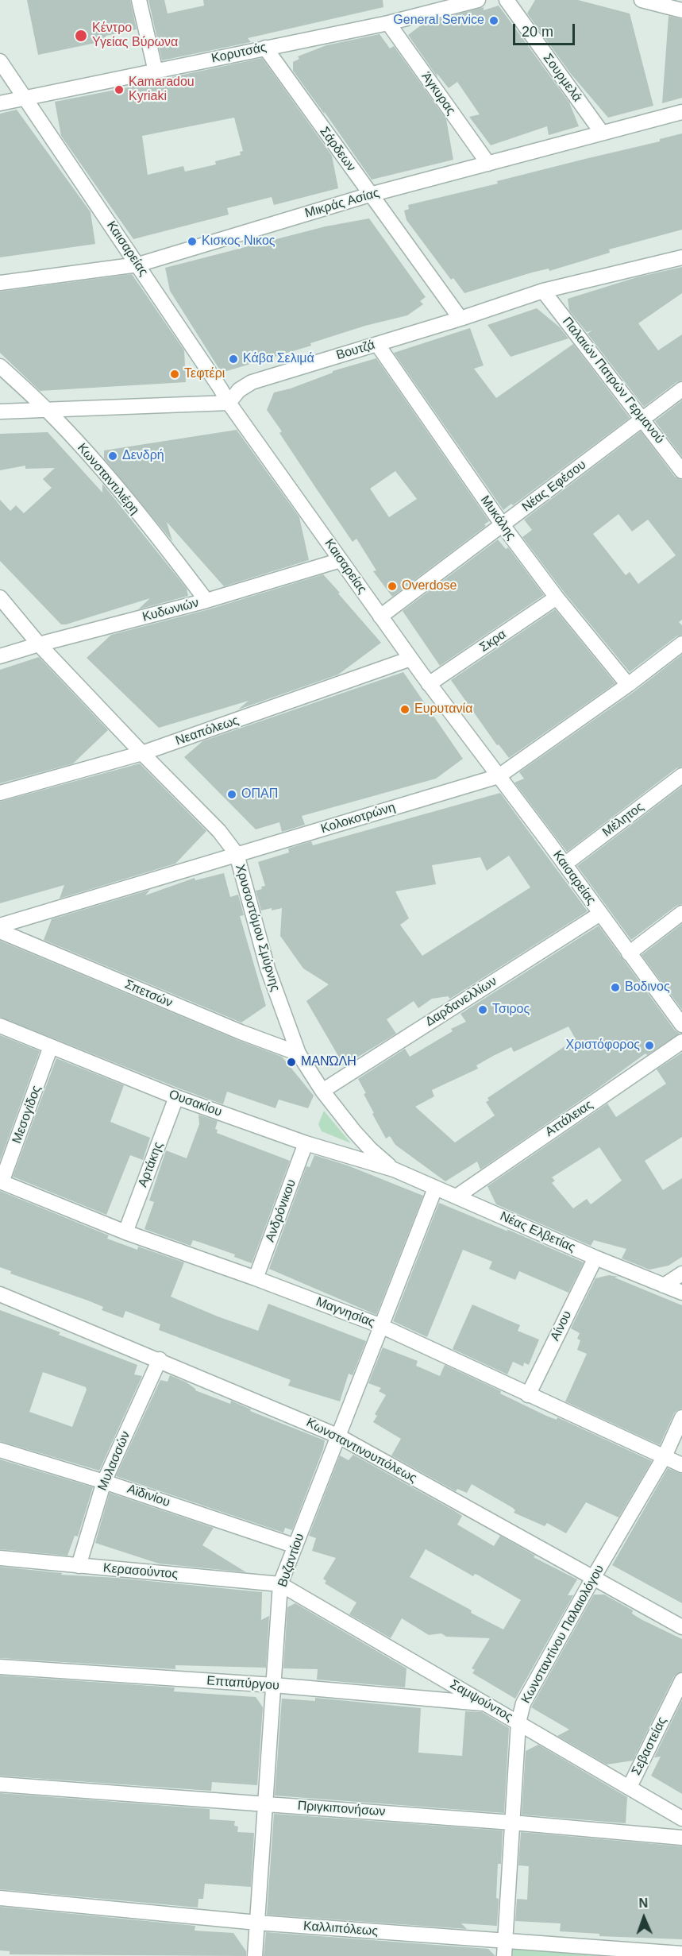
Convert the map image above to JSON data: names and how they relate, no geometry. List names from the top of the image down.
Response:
{
  "streets": {
    "street": [
      "Κορυτσάς",
      "Σουρμελά",
      "Άγκυρας",
      "Σάρδεων",
      "Μικράς Ασίας",
      "Καισαρείας",
      "Βουτζά",
      "Παλαιών Πατρών Γερμανού",
      "Κωνσταντιλιέρη",
      "Νέας Εφέσου",
      "Μυκάλης",
      "Κυδωνιών",
      "Σκρα",
      "Νεαπόλεως",
      "Κολοκοτρώνη",
      "Μέλητος",
      "Χρυσοστόμου Σμύρνης",
      "Σπετσών",
      "Δαρδανελλίων",
      "Ουσακίου",
      "Μεσογίδος",
      "Αττάλειας",
      "Αρτάκης",
      "Ανδρόνικου",
      "Νέας Ελβετίας",
      "Μαγνησίας",
      "Αίνου",
      "Κωνσταντινουπόλεως",
      "Μυλασσών",
      "Αϊδινίου",
      "Βυζαντίου",
      "Κερασούντος",
      "Κωνσταντίνου Παλαιολόγου",
      "Επταπύργου",
      "Σαμψούντος",
      "Σεβαστείας",
      "Πριγκιπονήσων",
      "Καλλιπόλεως"
    ]
  },
  "crossings": [
    ["Κορυτσάς", "Άγκυρας"],
    ["Κορυτσάς", "Σάρδεων"],
    ["Κορυτσάς", "Καισαρείας"],
    ["Σουρμελά", "Μικράς Ασίας"],
    ["Άγκυρας", "Μικράς Ασίας"],
    ["Σάρδεων", "Μικράς Ασίας"],
    ["Σάρδεων", "Βουτζά"],
    ["Μικράς Ασίας", "Καισαρείας"],
    ["Καισαρείας", "Βουτζά"],
    ["Καισαρείας", "Νέας Εφέσου"],
    ["Καισαρείας", "Κυδωνιών"],
    ["Καισαρείας", "Σκρα"],
    ["Καισαρείας", "Νεαπόλεως"],
    ["Καισαρείας", "Κολοκοτρώνη"],
    ["Καισαρείας", "Μέλητος"],
    ["Καισαρείας", "Δαρδανελλίων"],
    ["Βουτζά", "Παλαιών Πατρών Γερμανού"],
    ["Βουτζά", "Μυκάλης"],
    ["Παλαιών Πατρών Γερμανού", "Νέας Εφέσου"],
    ["Κωνσταντιλιέρη", "Κυδωνιών"],
    ["Νέας Εφέσου", "Μυκάλης"],
    ["Μυκάλης", "Σκρα"],
    ["Μυκάλης", "Κολοκοτρώνη"],
    ["Κυδωνιών", "Χρυσοστόμου Σμύρνης"],
    ["Νεαπόλεως", "Χρυσοστόμου Σμύρνης"],
    ["Κολοκοτρώνη", "Χρυσοστόμου Σμύρνης"],
    ["Χρυσοστόμου Σμύρνης", "Σπετσών"],
    ["Χρυσοστόμου Σμύρνης", "Δαρδανελλίων"],
    ["Χρυσοστόμου Σμύρνης", "Ουσακίου"],
    ["Χρυσοστόμου Σμύρνης", "Νέας Ελβετίας"],
    ["Ουσακίου", "Μεσογίδος"],
    ["Ουσακίου", "Αρτάκης"],
    ["Ουσακίου", "Ανδρόνικου"],
    ["Ουσακίου", "Νέας Ελβετίας"],
    ["Μεσογίδος", "Μαγνησίας"],
    ["Αττάλειας", "Νέας Ελβετίας"],
    ["Αρτάκης", "Μαγνησίας"],
    ["Ανδρόνικου", "Μαγνησίας"],
    ["Νέας Ελβετίας", "Αίνου"],
    ["Νέας Ελβετίας", "Βυζαντίου"],
    ["Μαγνησίας", "Αίνου"],
    ["Μαγνησίας", "Βυζαντίου"],
    ["Μαγνησίας", "Κωνσταντίνου Παλαιολόγου"],
    ["Κωνσταντινουπόλεως", "Μυλασσών"],
    ["Κωνσταντινουπόλεως", "Βυζαντίου"],
    ["Κωνσταντινουπόλεως", "Κωνσταντίνου Παλαιολόγου"],
    ["Μυλασσών", "Αϊδινίου"],
    ["Μυλασσών", "Κερασούντος"],
    ["Αϊδινίου", "Βυζαντίου"],
    ["Βυζαντίου", "Κερασούντος"],
    ["Βυζαντίου", "Επταπύργου"],
    ["Βυζαντίου", "Σαμψούντος"],
    ["Βυζαντίου", "Πριγκιπονήσων"],
    ["Βυζαντίου", "Καλλιπόλεως"],
    ["Κερασούντος", "Σαμψούντος"],
    ["Κωνσταντίνου Παλαιολόγου", "Σαμψούντος"],
    ["Κωνσταντίνου Παλαιολόγου", "Πριγκιπονήσων"],
    ["Κωνσταντίνου Παλαιολόγου", "Καλλιπόλεως"],
    ["Επταπύργου", "Σαμψούντος"],
    ["Σαμψούντος", "Σεβαστείας"]
  ],
  "places": [
    "General Service",
    "Κέντρο Υγείας Βύρωνα",
    "Kamaradou Kyriaki",
    "Κισκος Νικος",
    "Κάβα Σελιμά",
    "Τεφτέρι",
    "Δενδρή",
    "Overdose",
    "Ευρυτανία",
    "ΟΠΑΠ",
    "Βοδινος",
    "Τσιρος",
    "Χριστόφορος",
    "ΜΑΝΏΛΗ"
  ],
  "scale_bar": "20 m",
  "north": "top"
}
